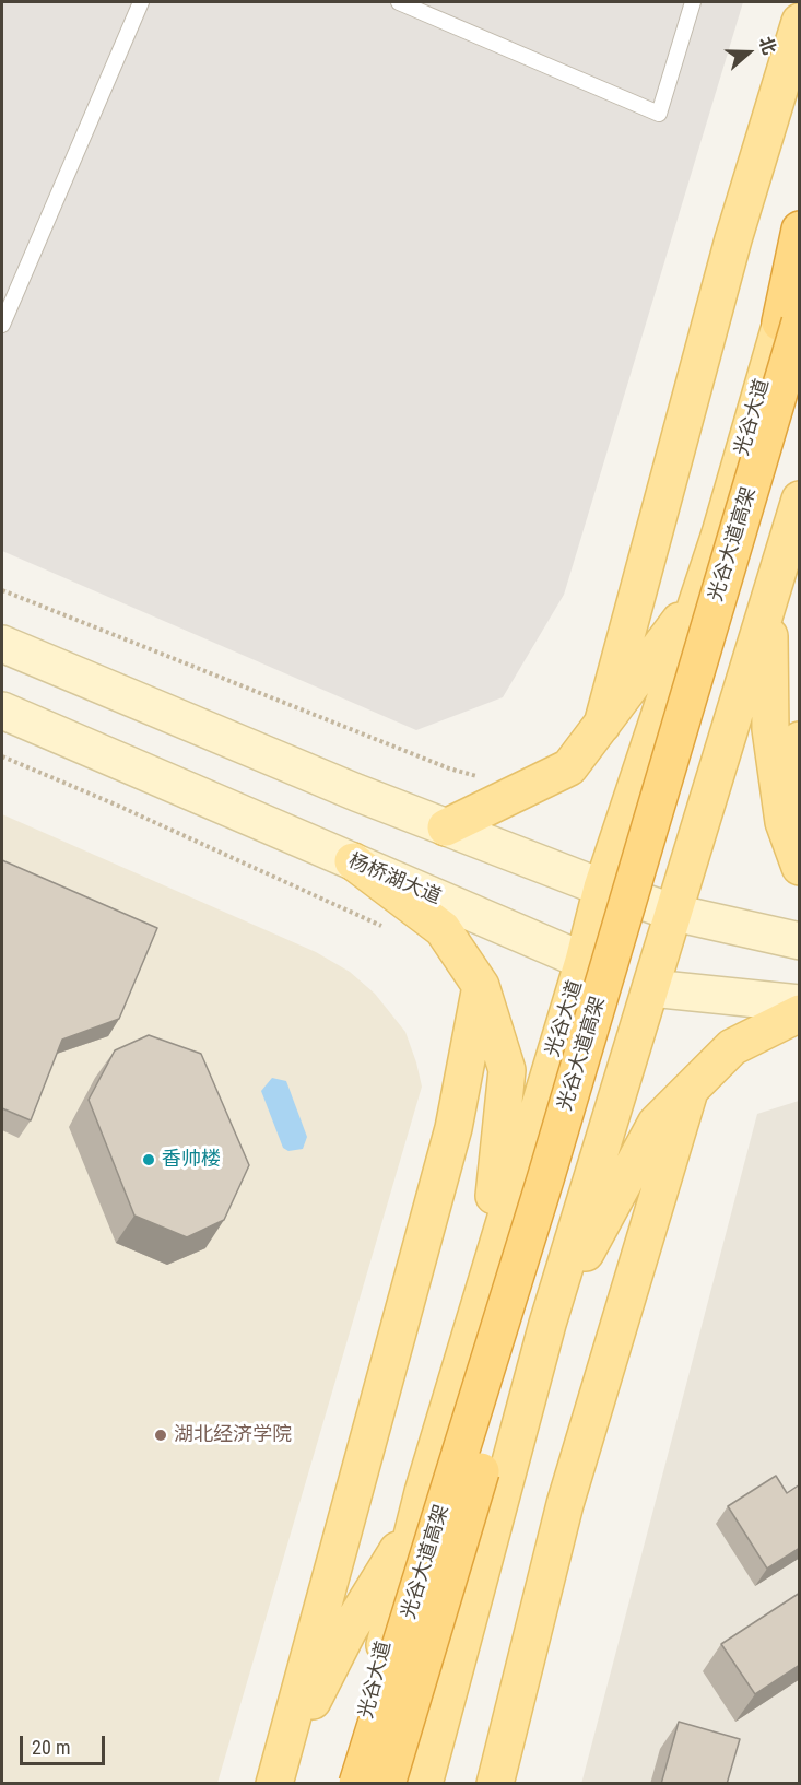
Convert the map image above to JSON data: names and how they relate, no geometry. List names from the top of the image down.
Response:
{
  "streets": {
    "highway": ["光谷大道高架"],
    "main road": ["光谷大道", "杨桥湖大道"]
  },
  "crossings": [
    ["光谷大道", "光谷大道高架"],
    ["光谷大道", "杨桥湖大道"]
  ],
  "places": ["香帅楼", "湖北经济学院"],
  "scale_bar": "20 m",
  "north": "right"
}
